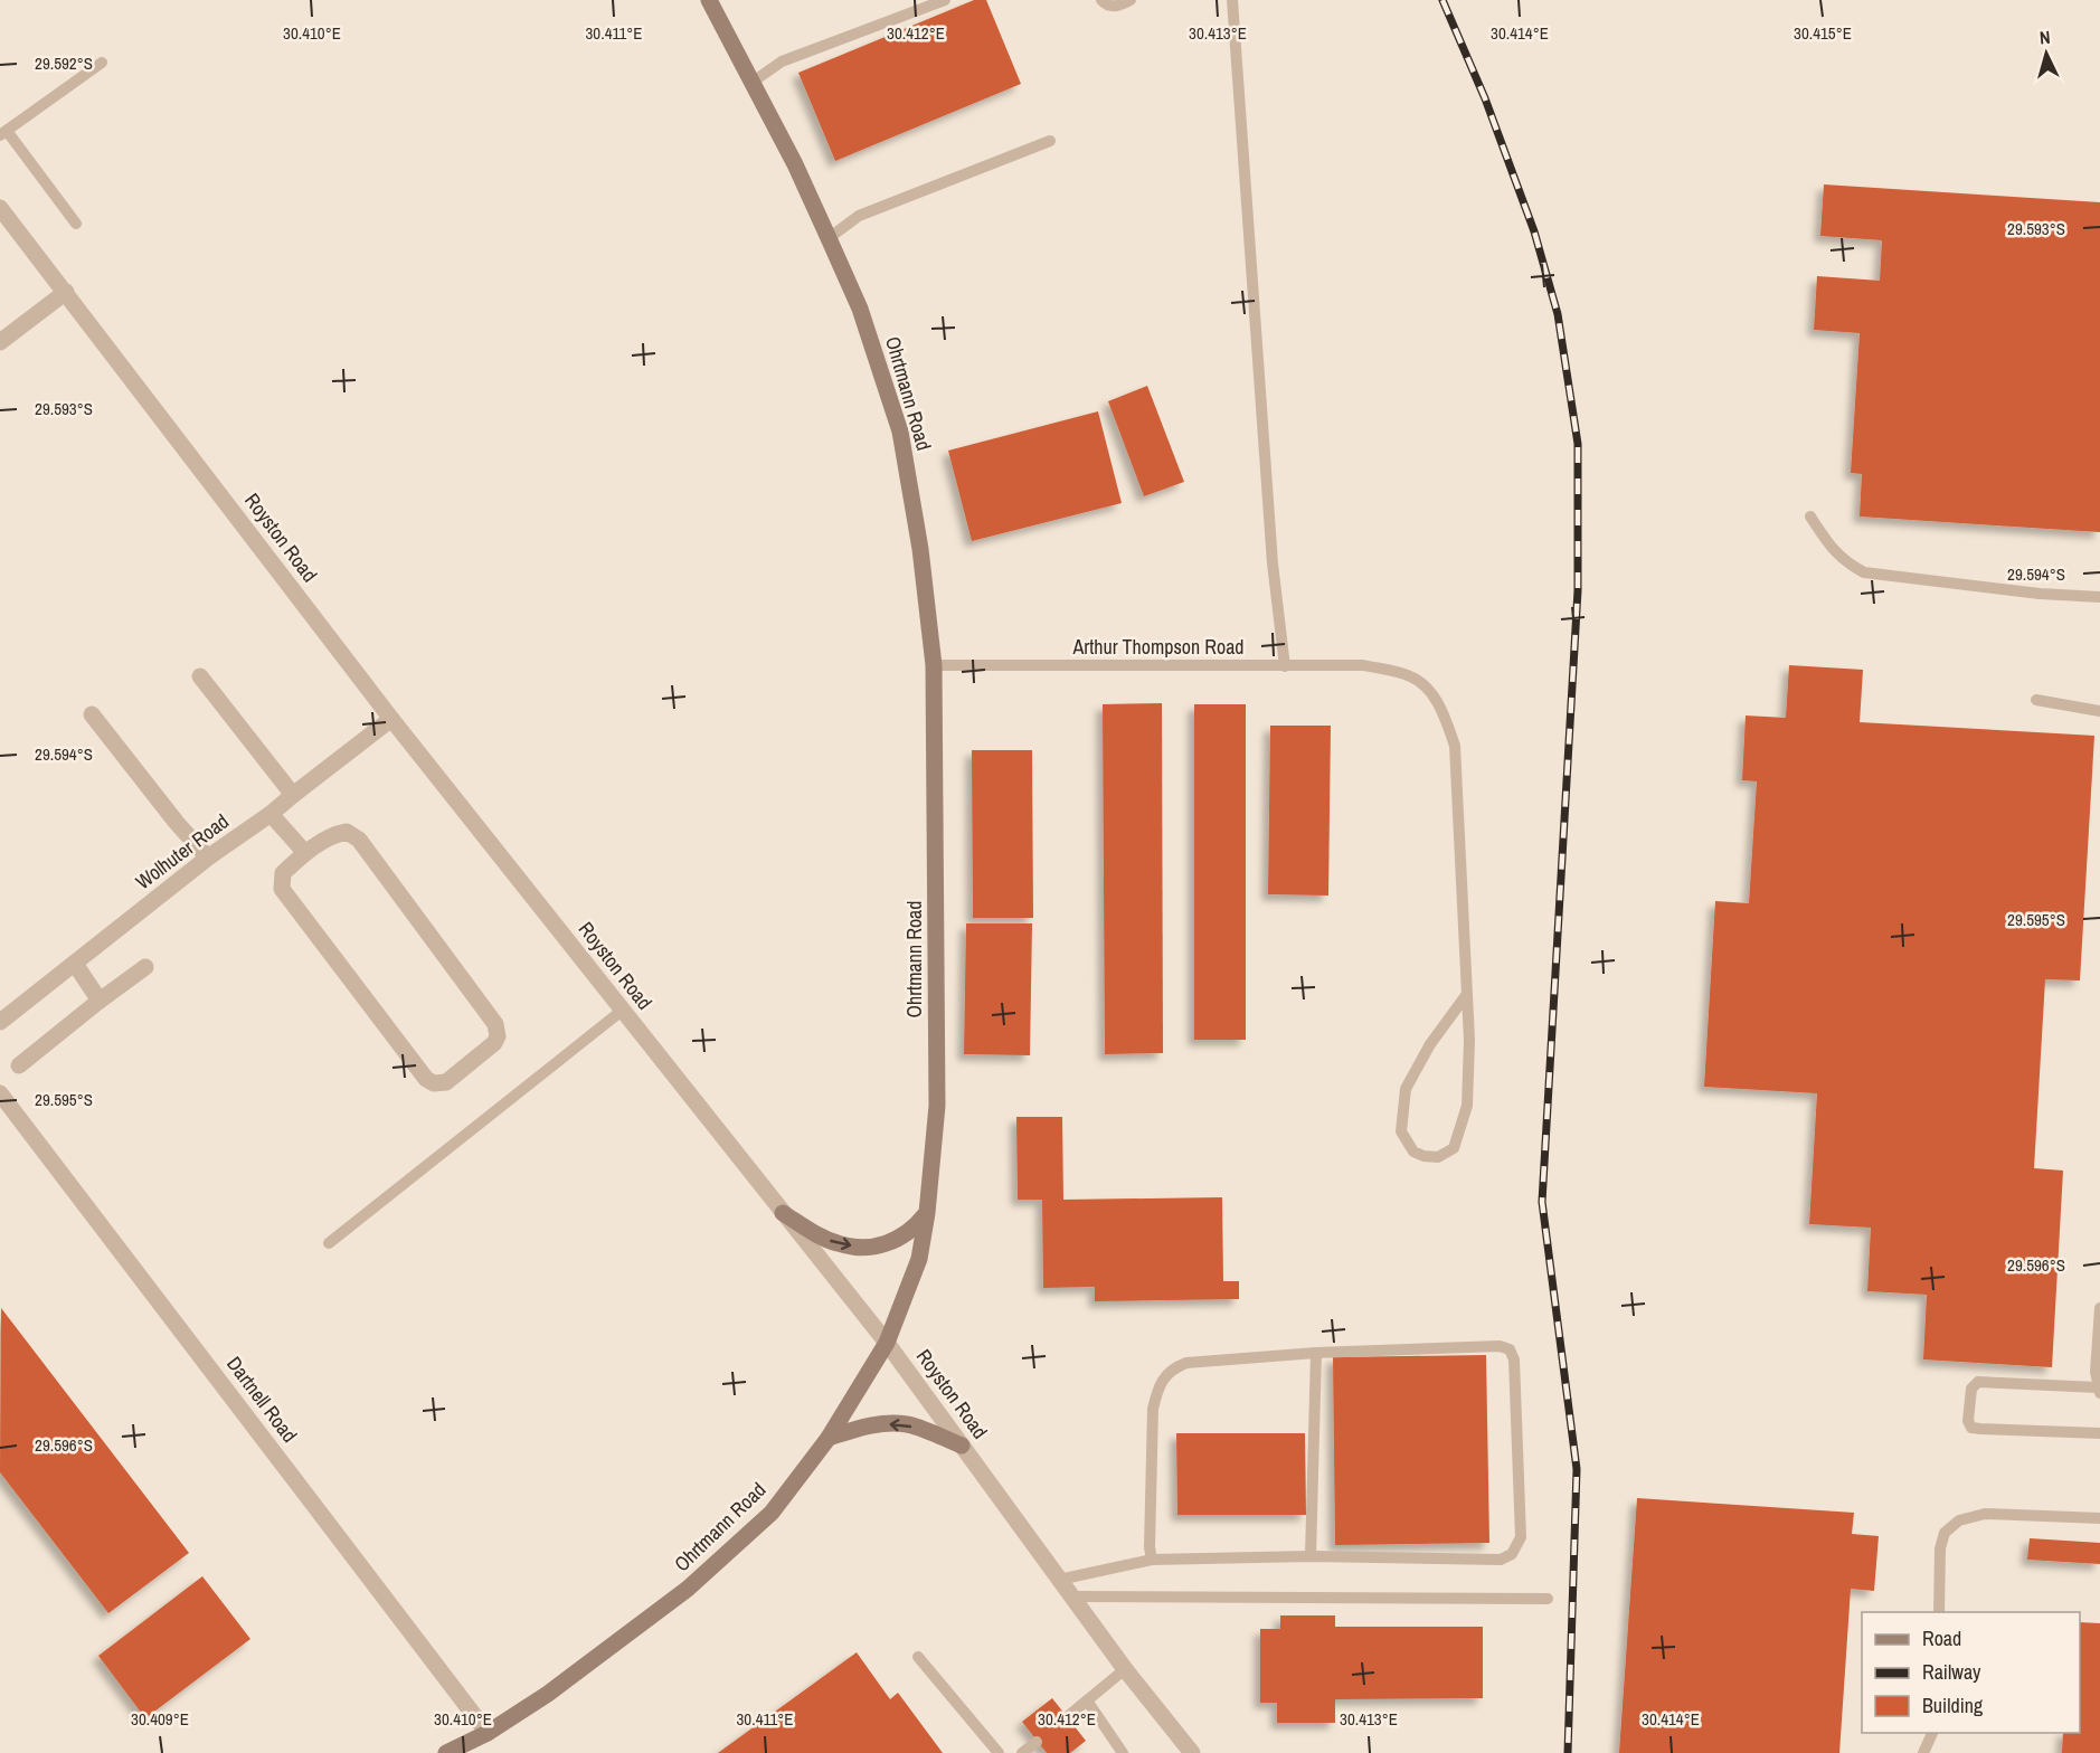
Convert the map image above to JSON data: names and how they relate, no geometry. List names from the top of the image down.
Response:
{
  "streets": {
    "main road": ["Ohrtmann Road"],
    "street": ["Royston Road", "Wolhuter Road", "Dartnell Road"],
    "lane": ["Arthur Thompson Road"]
  },
  "crossings": [
    ["Ohrtmann Road", "Royston Road"],
    ["Ohrtmann Road", "Arthur Thompson Road"],
    ["Ohrtmann Road", "Dartnell Road"],
    ["Royston Road", "Wolhuter Road"]
  ],
  "legend": ["Road", "Railway", "Building"],
  "north": "top",
  "coordinates": [
    "30.410°E",
    "30.411°E",
    "30.412°E",
    "30.413°E",
    "30.414°E",
    "30.415°E",
    "29.592°S",
    "29.593°S",
    "29.594°S",
    "29.595°S",
    "29.596°S",
    "30.409°E"
  ]
}
